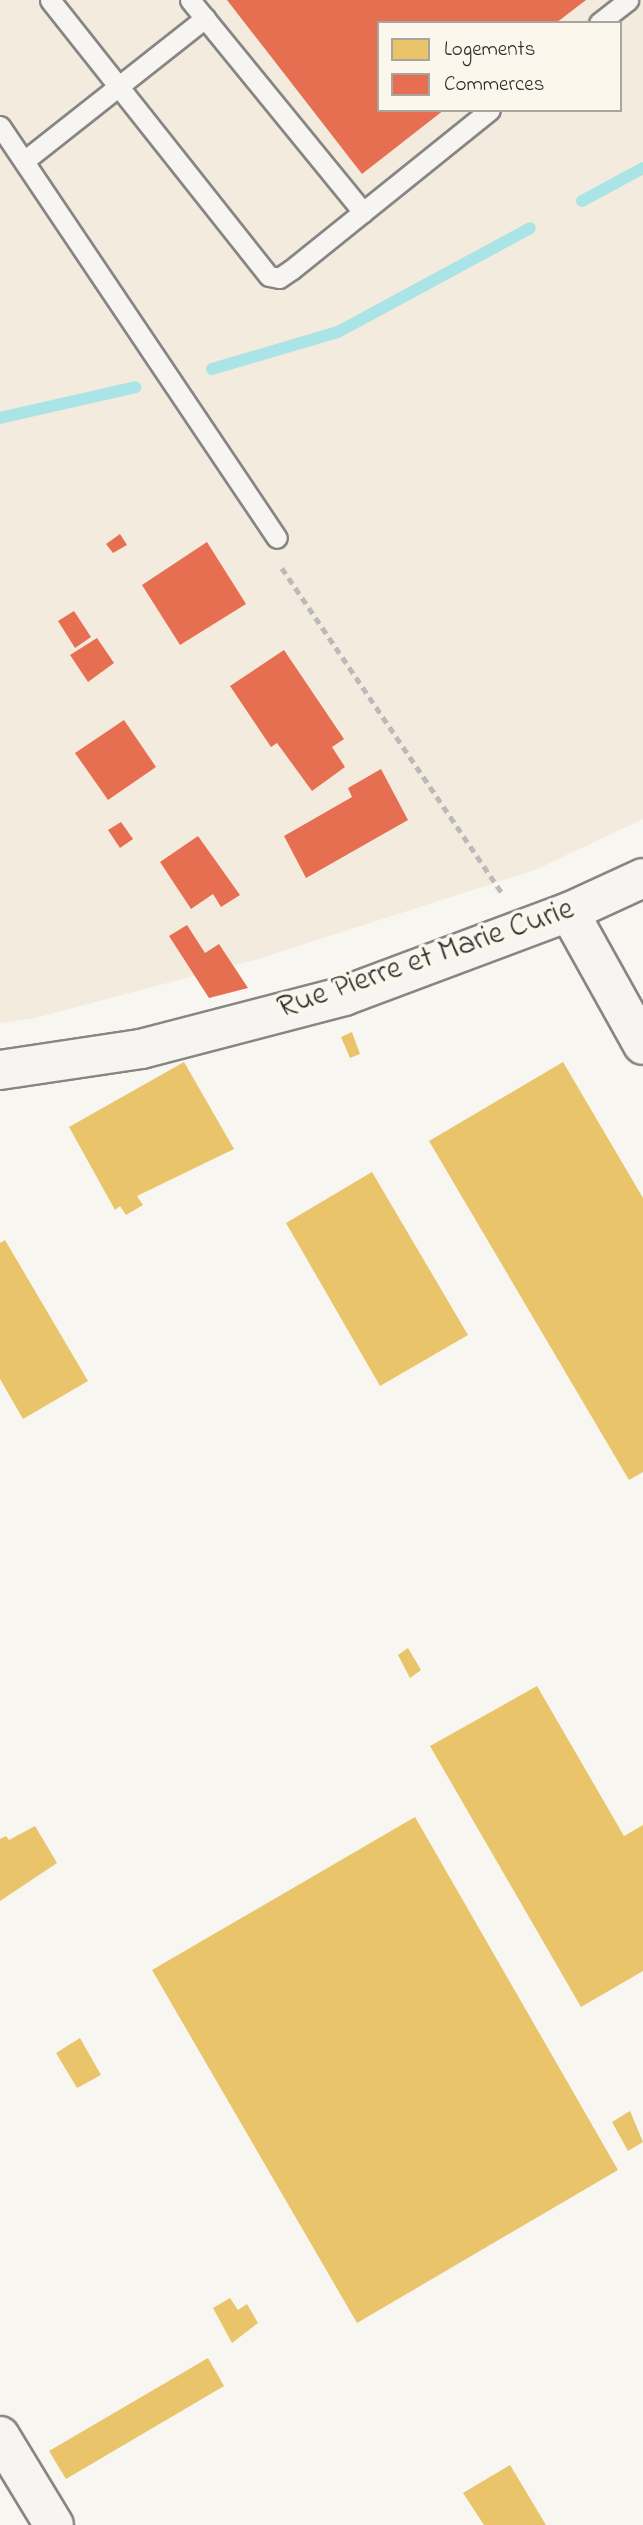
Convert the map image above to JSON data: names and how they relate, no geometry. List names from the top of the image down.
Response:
{
  "streets": {
    "street": ["Rue Pierre et Marie Curie"]
  },
  "legend": ["Logements", "Commerces"]
}
